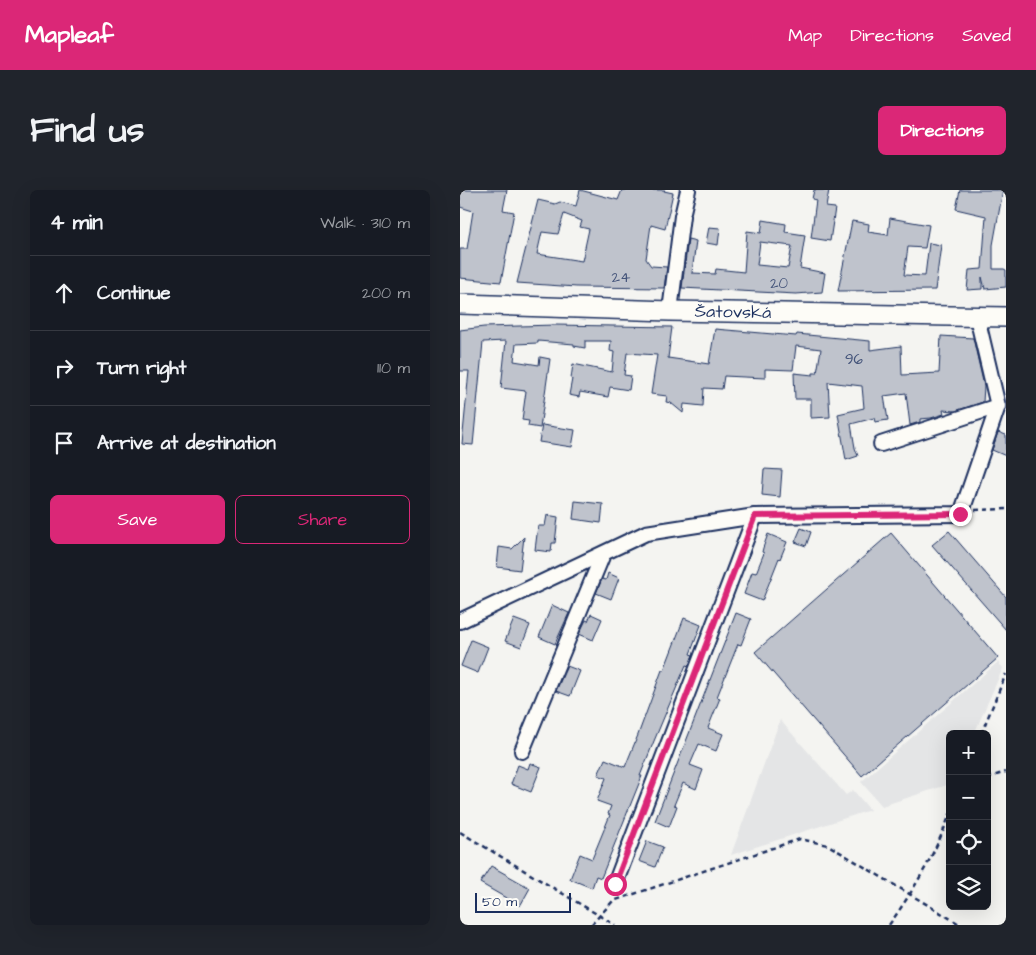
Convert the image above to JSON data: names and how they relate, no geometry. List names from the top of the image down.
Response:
{
  "streets": {
    "main road": ["Šatovská"]
  },
  "house_numbers": ["24", "20", "96"],
  "scale_bar": "50 m",
  "page": {
    "header": "Mapleaf",
    "nav": ["Map", "Directions", "Saved"],
    "title": "Find us",
    "buttons": [
      "Directions",
      ["Save", "Share"]
    ],
    "heading": ["4 min", "Walk · 310 m"],
    "list": [
      ["Continue", "200 m"],
      ["Turn right", "110 m"],
      "Arrive at destination"
    ],
    "map_buttons": ["+", "−"],
    "scale": "50 m"
  }
}
